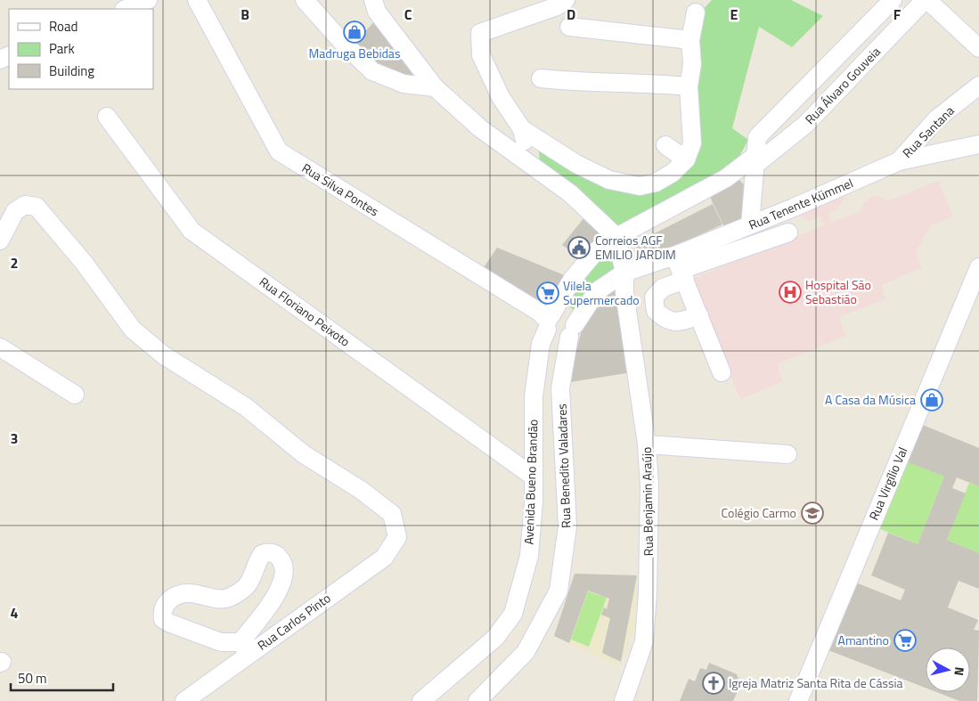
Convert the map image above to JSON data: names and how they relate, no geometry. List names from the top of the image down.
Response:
{
  "streets": {
    "street": [
      "Rua Álvaro Gouveia",
      "Rua Santana",
      "Rua Silva Pontes",
      "Rua Tenente Kümmel",
      "Rua Floriano Peixoto",
      "Rua Benedito Valadares",
      "Avenida Bueno Brandão",
      "Rua Virgílio Val",
      "Rua Benjamin Araújo",
      "Rua Carlos Pinto"
    ]
  },
  "crossings": [
    ["Rua Álvaro Gouveia", "Rua Tenente Kümmel"],
    ["Rua Álvaro Gouveia", "Avenida Bueno Brandão"],
    ["Rua Álvaro Gouveia", "Rua Benjamin Araújo"],
    ["Rua Santana", "Rua Tenente Kümmel"],
    ["Rua Silva Pontes", "Rua Benedito Valadares"],
    ["Rua Silva Pontes", "Avenida Bueno Brandão"],
    ["Rua Tenente Kümmel", "Rua Benedito Valadares"],
    ["Rua Tenente Kümmel", "Rua Benjamin Araújo"],
    ["Rua Floriano Peixoto", "Avenida Bueno Brandão"],
    ["Rua Benedito Valadares", "Avenida Bueno Brandão"],
    ["Rua Benedito Valadares", "Rua Benjamin Araújo"],
    ["Avenida Bueno Brandão", "Rua Benjamin Araújo"]
  ],
  "places": {
    "shop": ["Madruga Bebidas", "A Casa da Música"],
    "public building": ["Correios AGF EMILIO JARDIM"],
    "hospital": ["Hospital São Sebastião"],
    "supermarket": ["Vilela Supermercado", "Amantino"],
    "school or university": ["Colégio Carmo"],
    "church": ["Igreja Matriz Santa Rita de Cássia"]
  },
  "legend": ["Road", "Park", "Building"],
  "scale_bar": "50 m",
  "north": "right",
  "grid": {
    "columns": [
      "B",
      "C",
      "D",
      "E",
      "F"
    ],
    "rows": ["2", "3", "4"]
  }
}
